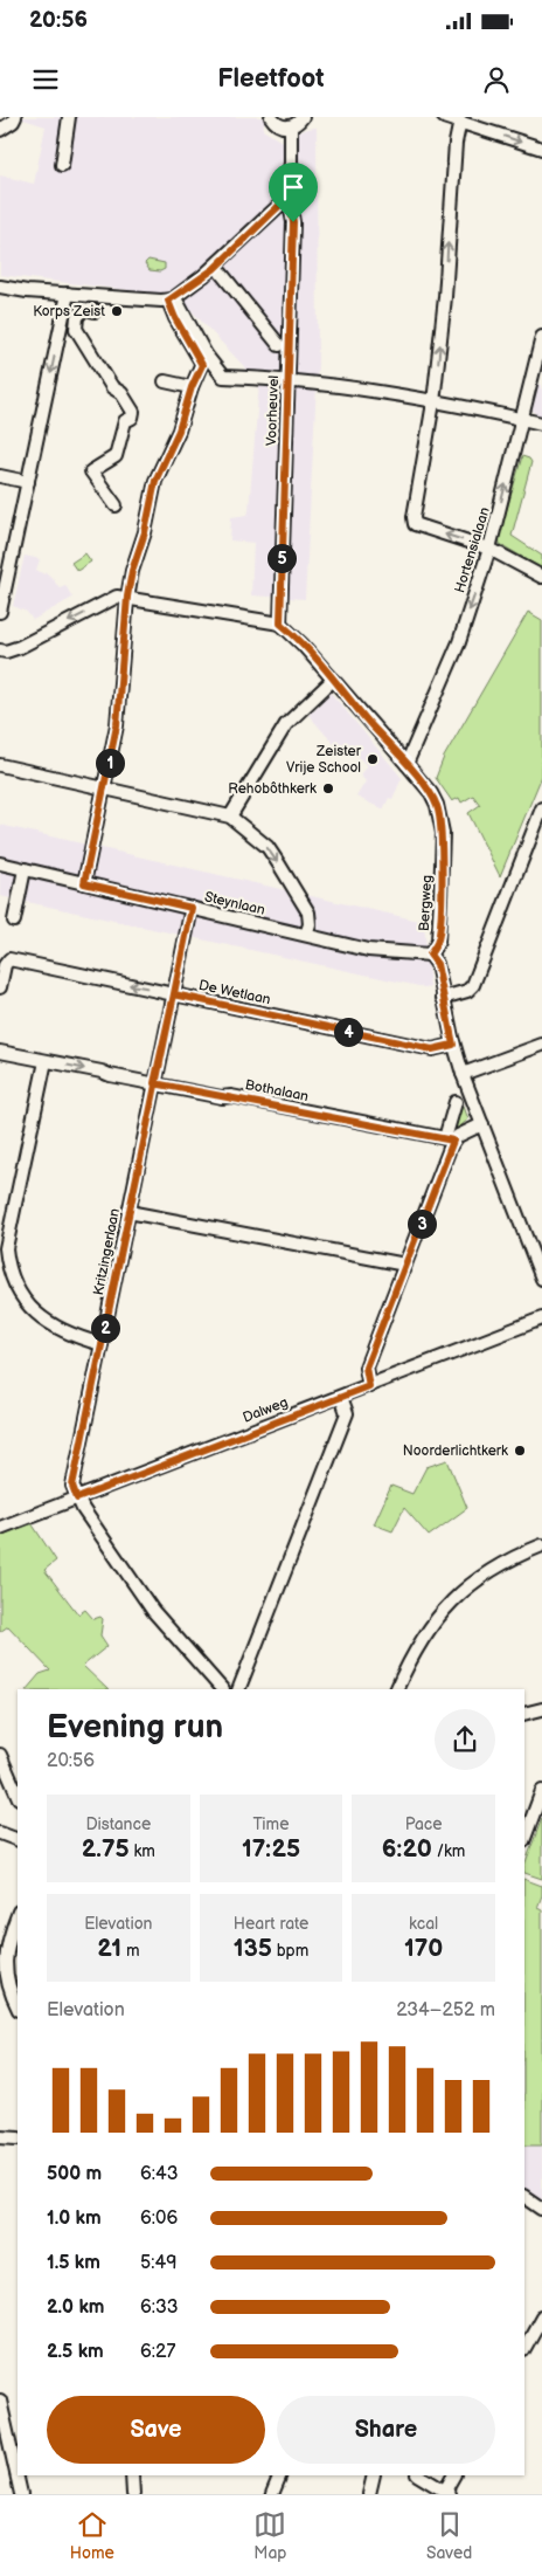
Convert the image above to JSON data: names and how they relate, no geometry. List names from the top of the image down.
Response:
{
  "streets": {
    "street": [
      "Voorheuvel",
      "Hortensialaan",
      "Steynlaan",
      "Bergweg",
      "De Wetlaan",
      "Bothalaan",
      "Kritzingerlaan",
      "Dalweg"
    ]
  },
  "crossings": [
    ["Voorheuvel", "Bergweg"],
    ["Hortensialaan", "Bergweg"],
    ["Steynlaan", "Bergweg"],
    ["Steynlaan", "Kritzingerlaan"],
    ["De Wetlaan", "Kritzingerlaan"],
    ["Bothalaan", "Kritzingerlaan"],
    ["Kritzingerlaan", "Dalweg"]
  ],
  "one_way": ["De Wetlaan"],
  "places": [
    "Korps Zeist",
    "Zeister Vrije School",
    "Rehobôthkerk",
    "Noorderlichtkerk"
  ],
  "page": {
    "status": "20:56",
    "header": "Fleetfoot",
    "pins": [
      "5",
      "1",
      "4",
      "3",
      "2"
    ],
    "heading": ["Evening run", "20:56"],
    "stats": [
      ["Distance", "2.75 km"],
      ["Time", "17:25"],
      ["Pace", "6:20 /km"],
      ["Elevation", "21 m"],
      ["Heart rate", "135 bpm"],
      ["kcal", "170"]
    ],
    "chart": ["Elevation", "234–252 m"],
    "list": [
      {
        "name": "500 m",
        "note": "6:43"
      },
      {
        "name": "1.0 km",
        "note": "6:06"
      },
      {
        "name": "1.5 km",
        "note": "5:49"
      },
      {
        "name": "2.0 km",
        "note": "6:33"
      },
      {
        "name": "2.5 km",
        "note": "6:27"
      }
    ],
    "buttons": ["Save", "Share"],
    "tabs": ["Home", "Map", "Saved"]
  }
}
